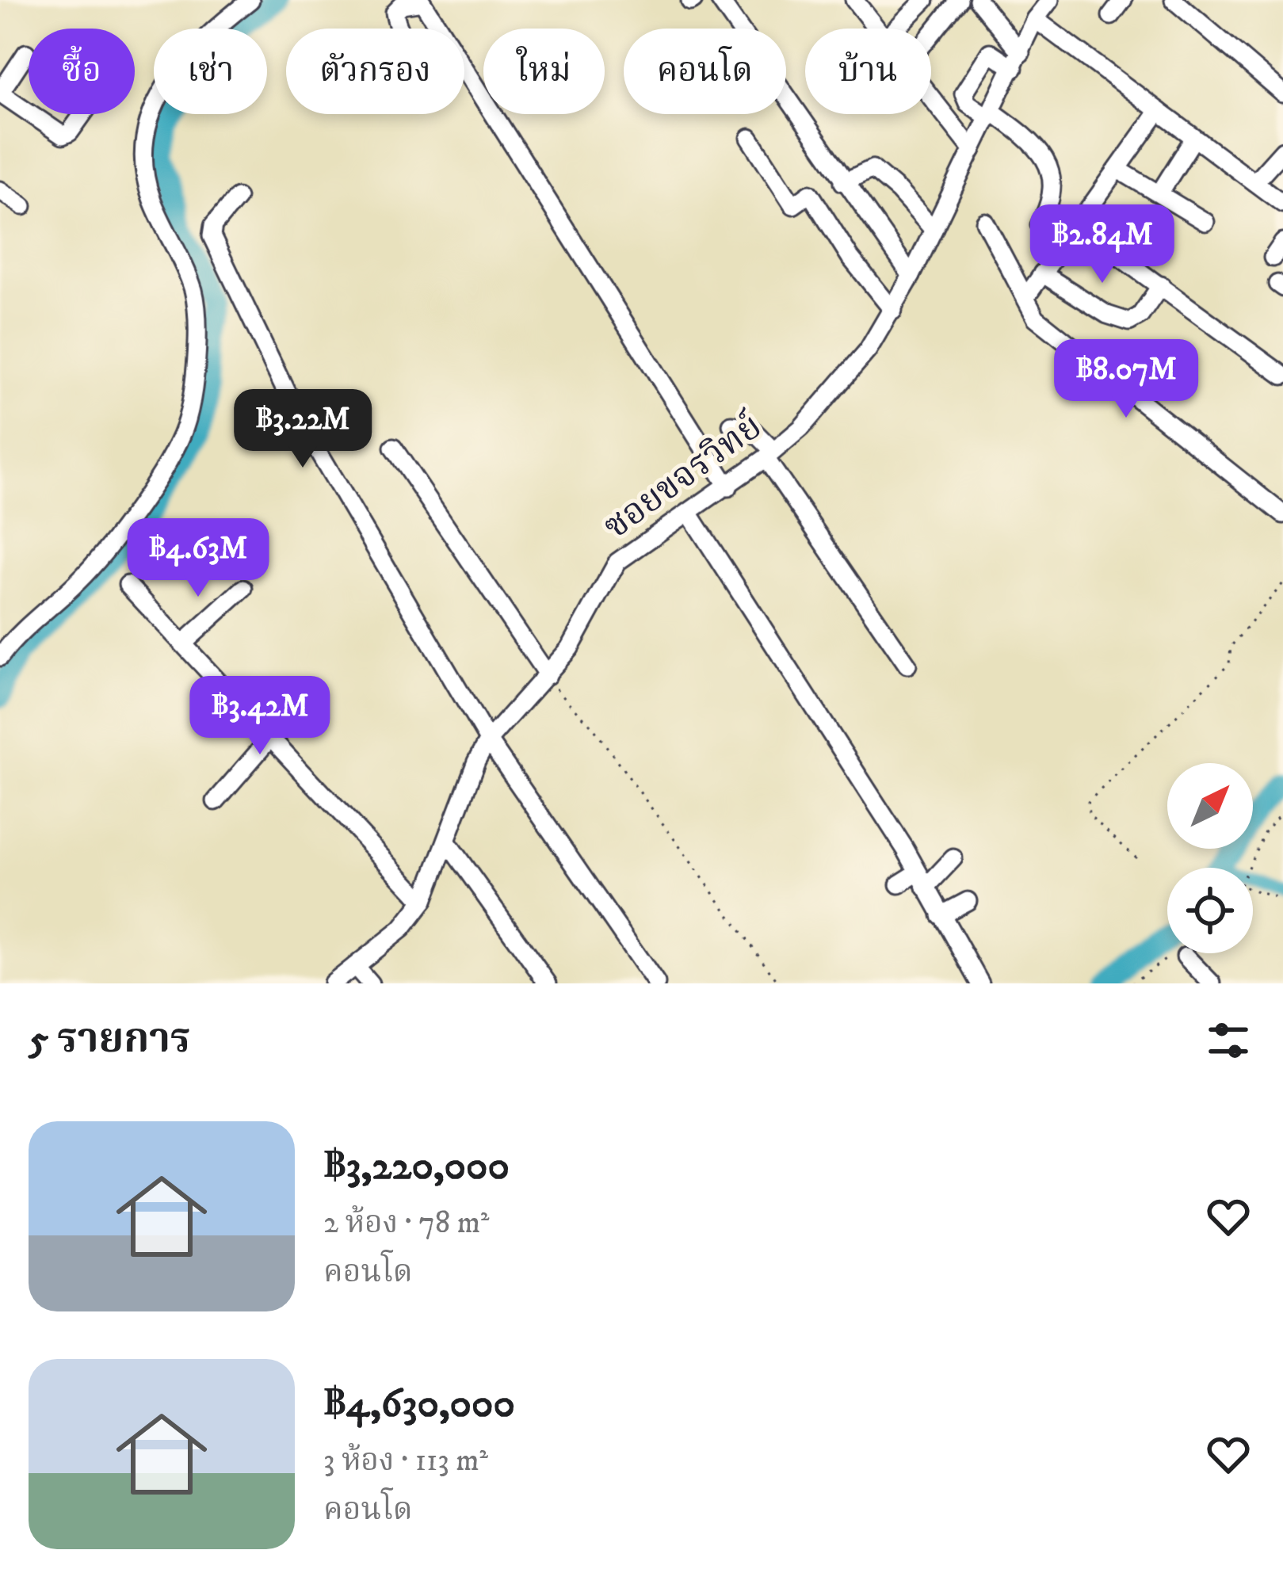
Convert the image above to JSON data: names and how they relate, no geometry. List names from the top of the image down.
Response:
{
  "streets": {
    "street": ["ซอยขจรวิทย์"]
  },
  "north": "top right",
  "page": {
    "chip": [
      "ซื้อ",
      "เช่า",
      "ตัวกรอง",
      "ใหม่",
      "คอนโด",
      "บ้าน"
    ],
    "price": [
      "฿2.84M",
      "฿8.07M",
      "฿3.22M",
      "฿4.63M",
      "฿3.42M"
    ],
    "heading": "5 รายการ",
    "list": [
      {
        "name": "฿3,220,000",
        "note": "2 ห้อง · 78 m² · คอนโด"
      },
      {
        "name": "฿4,630,000",
        "note": "3 ห้อง · 113 m² · คอนโด"
      }
    ]
  }
}
